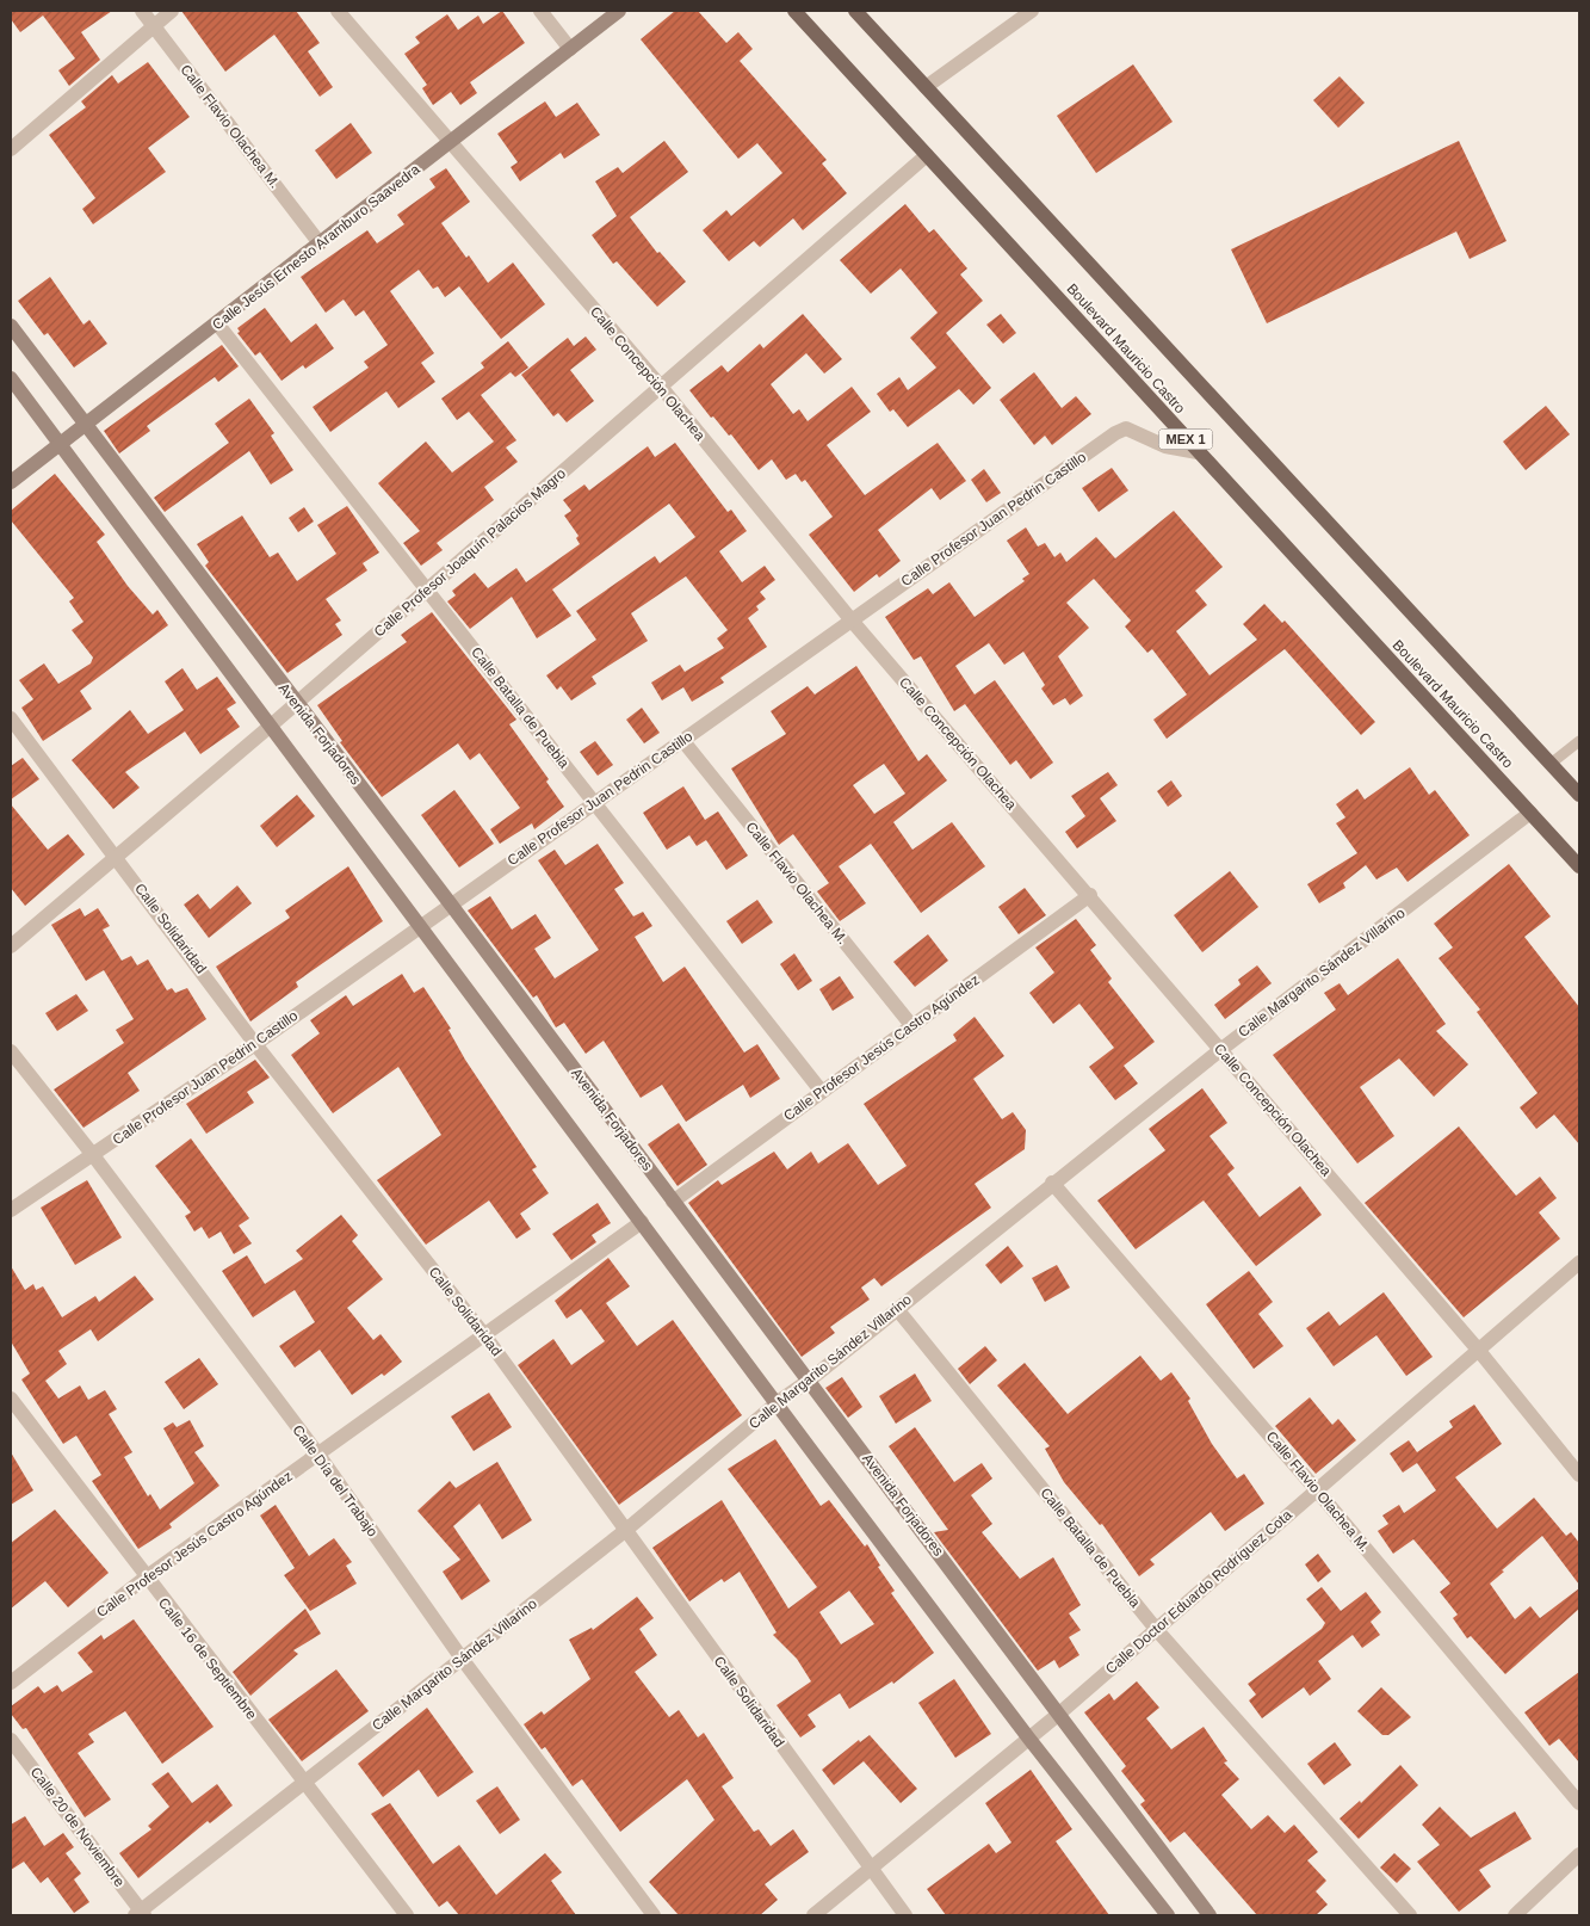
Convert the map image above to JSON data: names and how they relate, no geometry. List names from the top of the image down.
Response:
{
  "streets": {
    "main road": [
      "Calle Jesús Ernesto Aramburo Saavedra",
      "Boulevard Mauricio Castro",
      "MEX 1",
      "Avenida Forjadores"
    ],
    "street": [
      "Calle Flavio Olachea M.",
      "Calle Concepción Olachea",
      "Calle Profesor Juan Pedrin Castillo",
      "Calle Profesor Joaquín Palacios Magro",
      "Calle Batalla de Puebla",
      "Calle Solidaridad",
      "Calle Margarito Sández Villarino",
      "Calle Profesor Jesús Castro Agúndez",
      "Calle Día del Trabajo",
      "Calle Doctor Eduardo Rodríguez Cota",
      "Calle 16 de Septiembre",
      "Calle 20 de Noviembre"
    ]
  },
  "crossings": [
    ["Calle Flavio Olachea M.", "Calle Jesús Ernesto Aramburo Saavedra"],
    ["Calle Flavio Olachea M.", "Calle Profesor Juan Pedrin Castillo"],
    ["Calle Flavio Olachea M.", "Calle Margarito Sández Villarino"],
    ["Calle Flavio Olachea M.", "Calle Profesor Jesús Castro Agúndez"],
    ["Calle Flavio Olachea M.", "Calle Doctor Eduardo Rodríguez Cota"],
    ["Calle Jesús Ernesto Aramburo Saavedra", "Calle Concepción Olachea"],
    ["Calle Jesús Ernesto Aramburo Saavedra", "Calle Batalla de Puebla"],
    ["Calle Jesús Ernesto Aramburo Saavedra", "Avenida Forjadores"],
    ["Boulevard Mauricio Castro", "Calle Profesor Juan Pedrin Castillo"],
    ["Boulevard Mauricio Castro", "Calle Profesor Joaquín Palacios Magro"],
    ["Boulevard Mauricio Castro", "Calle Margarito Sández Villarino"],
    ["Calle Concepción Olachea", "Calle Profesor Juan Pedrin Castillo"],
    ["Calle Concepción Olachea", "Calle Profesor Joaquín Palacios Magro"],
    ["Calle Concepción Olachea", "Calle Margarito Sández Villarino"],
    ["Calle Concepción Olachea", "Calle Profesor Jesús Castro Agúndez"],
    ["Calle Concepción Olachea", "Calle Doctor Eduardo Rodríguez Cota"],
    ["Calle Profesor Juan Pedrin Castillo", "Calle Batalla de Puebla"],
    ["Calle Profesor Juan Pedrin Castillo", "Avenida Forjadores"],
    ["Calle Profesor Juan Pedrin Castillo", "Calle Solidaridad"],
    ["Calle Profesor Juan Pedrin Castillo", "Calle Día del Trabajo"],
    ["Calle Profesor Joaquín Palacios Magro", "Calle Batalla de Puebla"],
    ["Calle Profesor Joaquín Palacios Magro", "Avenida Forjadores"],
    ["Calle Profesor Joaquín Palacios Magro", "Calle Solidaridad"],
    ["Calle Batalla de Puebla", "Calle Margarito Sández Villarino"],
    ["Calle Batalla de Puebla", "Calle Profesor Jesús Castro Agúndez"],
    ["Calle Batalla de Puebla", "Calle Doctor Eduardo Rodríguez Cota"],
    ["Avenida Forjadores", "Calle Margarito Sández Villarino"],
    ["Avenida Forjadores", "Calle Profesor Jesús Castro Agúndez"],
    ["Avenida Forjadores", "Calle Doctor Eduardo Rodríguez Cota"],
    ["Calle Solidaridad", "Calle Margarito Sández Villarino"],
    ["Calle Solidaridad", "Calle Profesor Jesús Castro Agúndez"],
    ["Calle Solidaridad", "Calle Doctor Eduardo Rodríguez Cota"],
    ["Calle Margarito Sández Villarino", "Calle Día del Trabajo"],
    ["Calle Margarito Sández Villarino", "Calle 16 de Septiembre"],
    ["Calle Margarito Sández Villarino", "Calle 20 de Noviembre"],
    ["Calle Profesor Jesús Castro Agúndez", "Calle Día del Trabajo"],
    ["Calle Profesor Jesús Castro Agúndez", "Calle 16 de Septiembre"]
  ]
}
